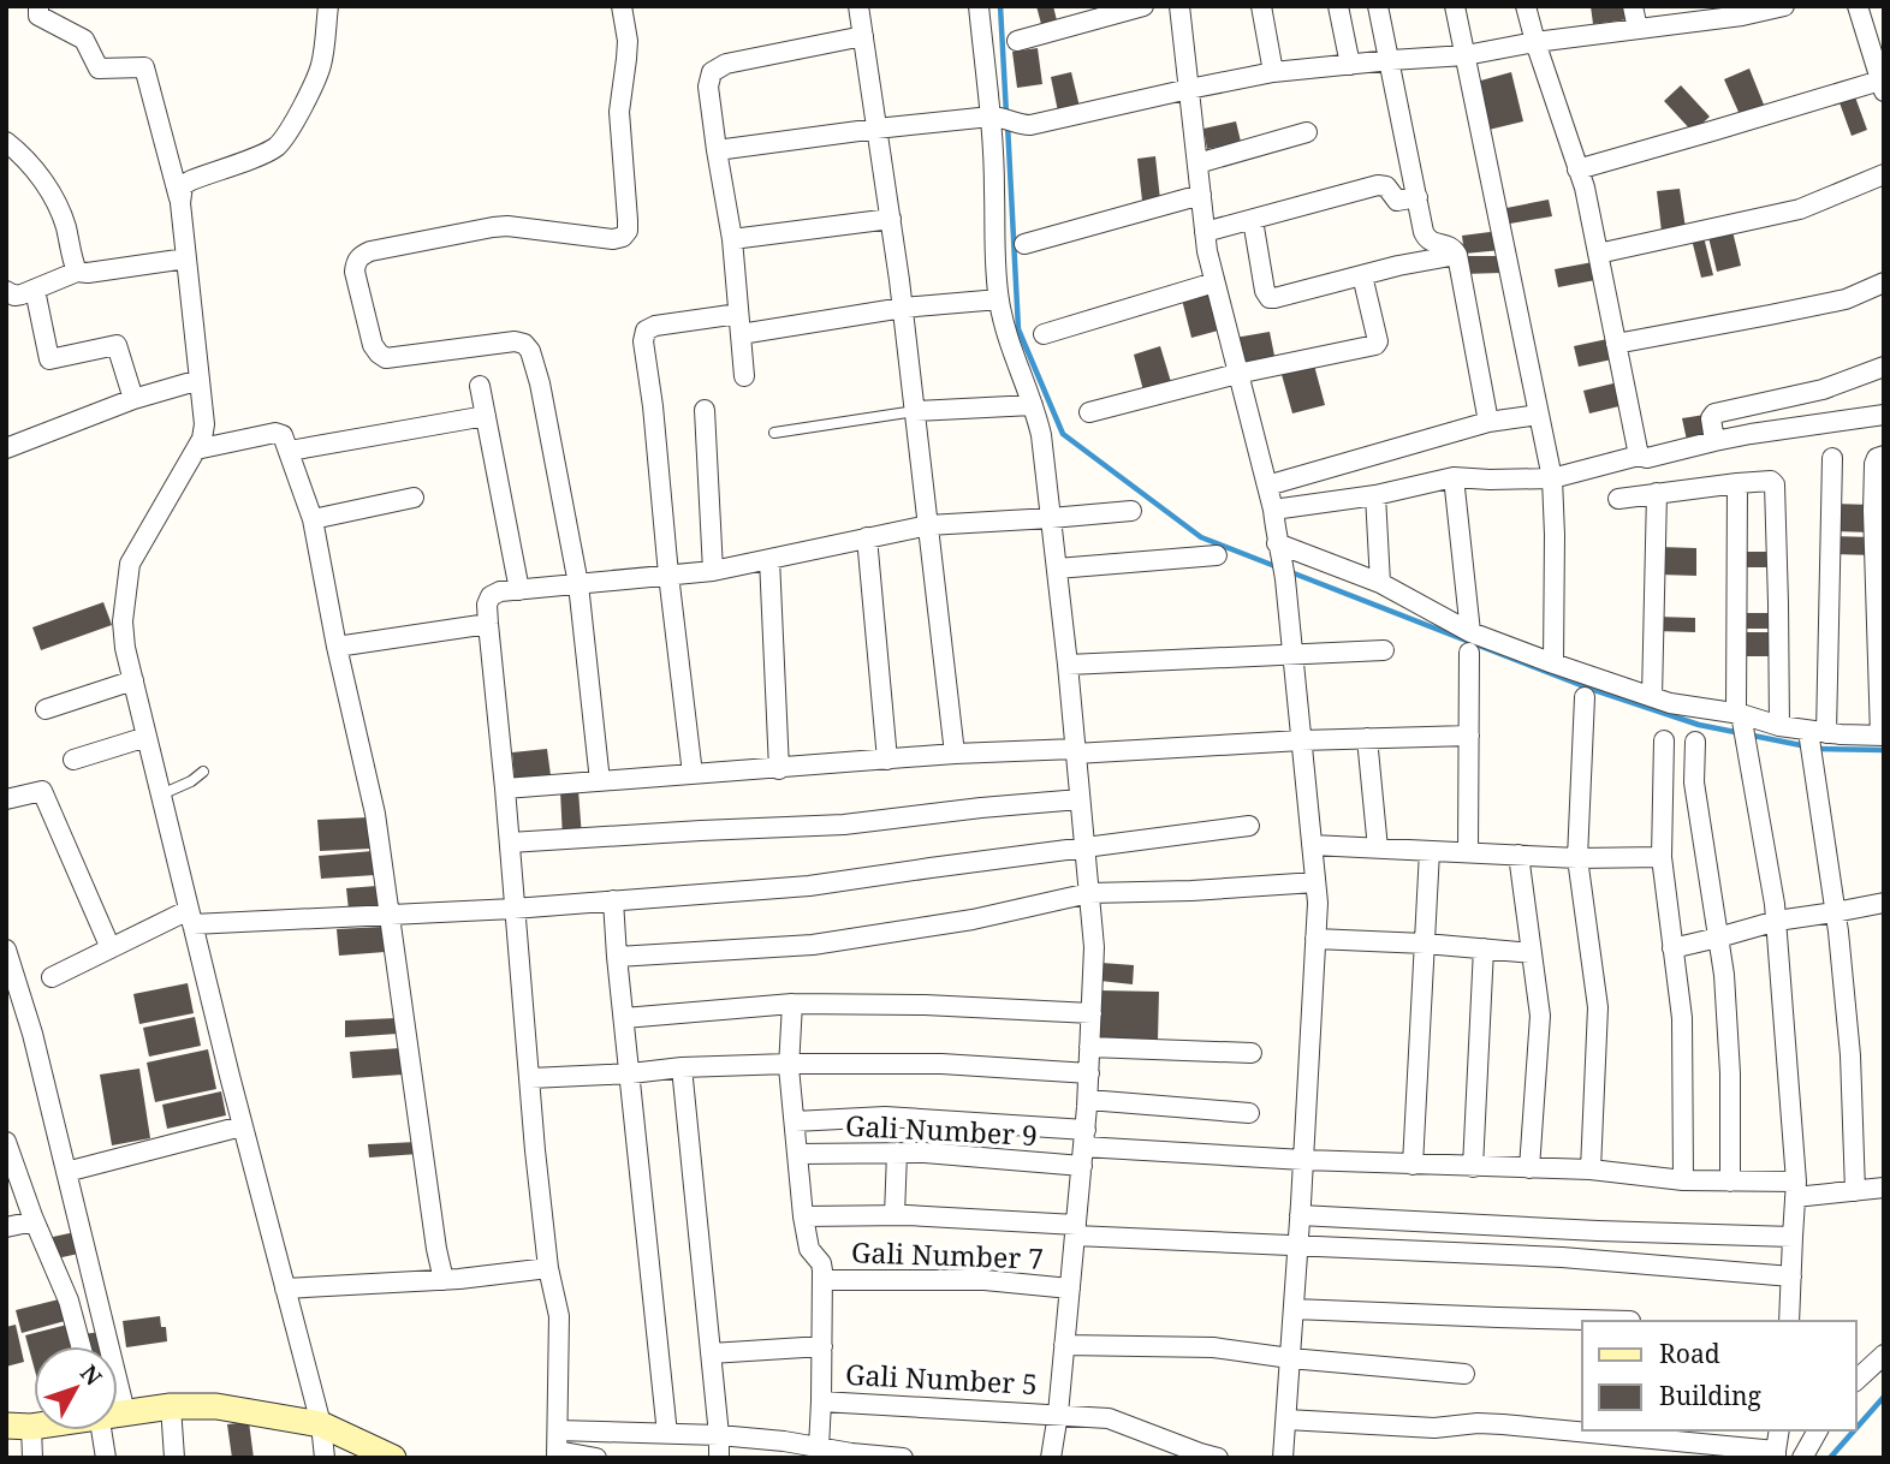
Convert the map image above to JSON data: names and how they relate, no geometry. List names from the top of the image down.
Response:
{
  "streets": {
    "street": ["Gali Number 9", "Gali Number 7", "Gali Number 5"]
  },
  "legend": ["Road", "Building"],
  "north": "top right"
}
